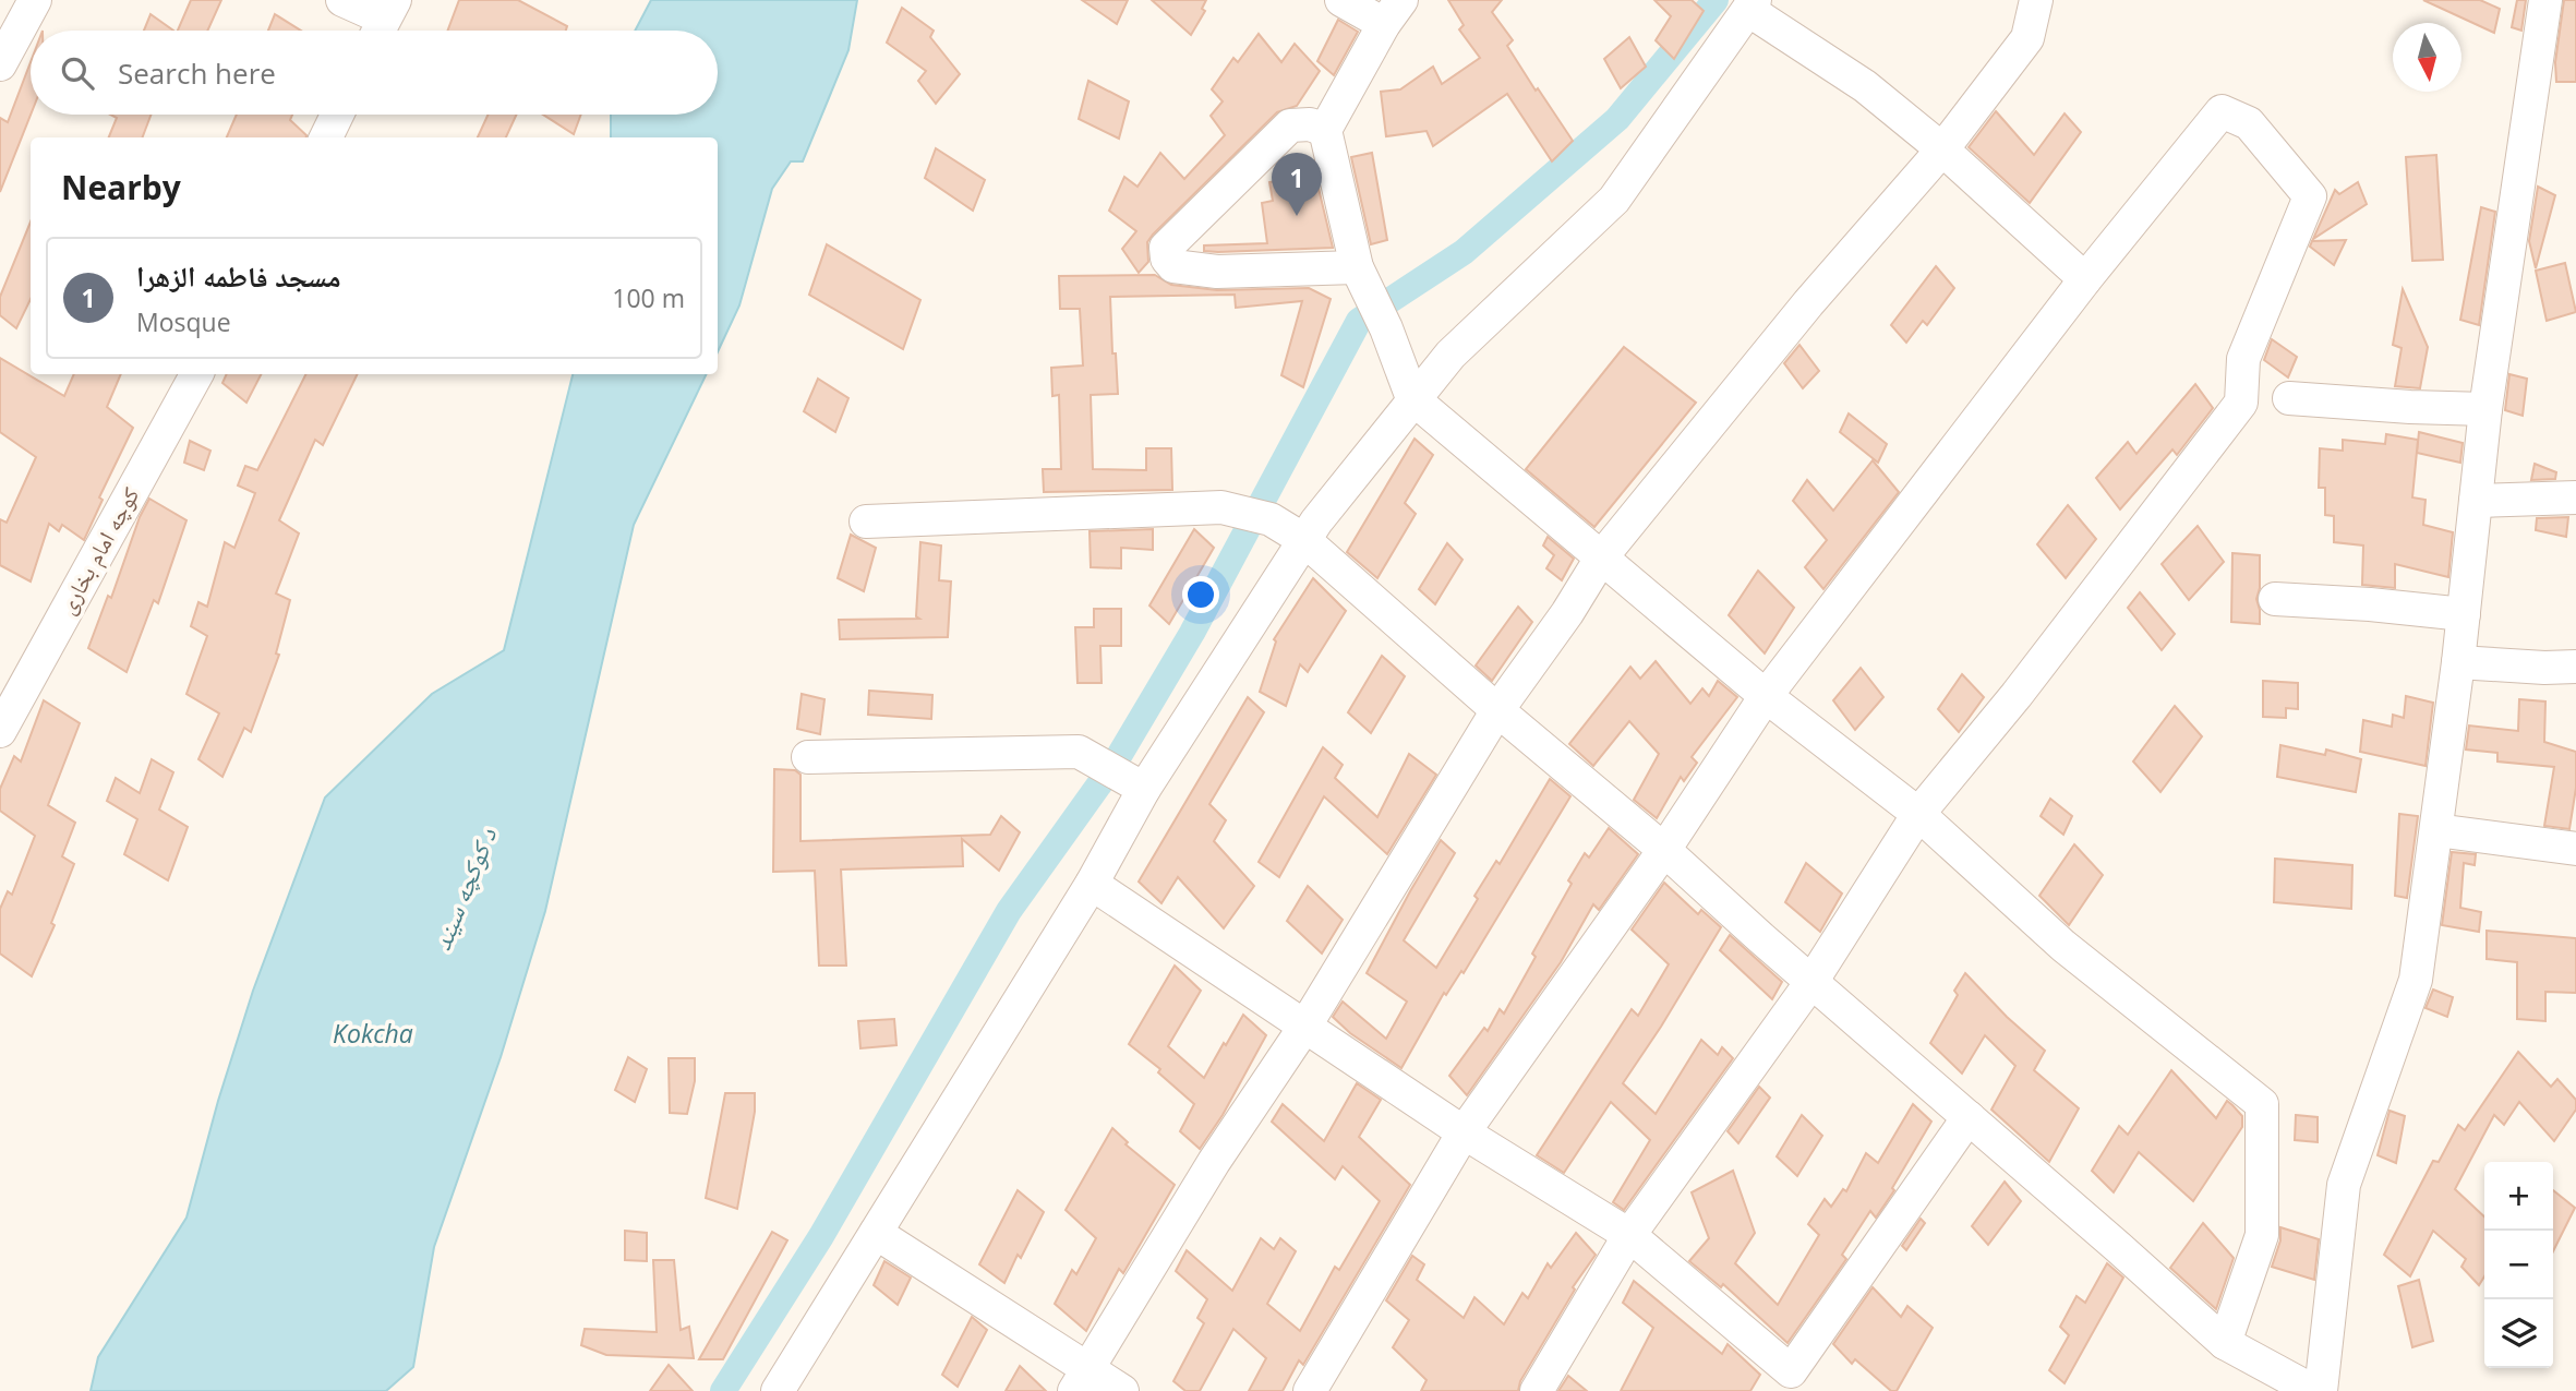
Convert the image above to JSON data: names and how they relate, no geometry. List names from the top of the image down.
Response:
{
  "streets": {
    "street": ["کوچه امام بخاری"]
  },
  "water": ["د کوکچه سیند", "Kokcha"],
  "north": "bottom",
  "page": {
    "search": "Search here",
    "heading": "Nearby",
    "pins": "1",
    "list": [
      {
        "mark": "1",
        "name": "مسجد فاطمه الزهرا",
        "note": "Mosque",
        "value": "100 m"
      }
    ],
    "map_buttons": ["+", "−"]
  }
}
